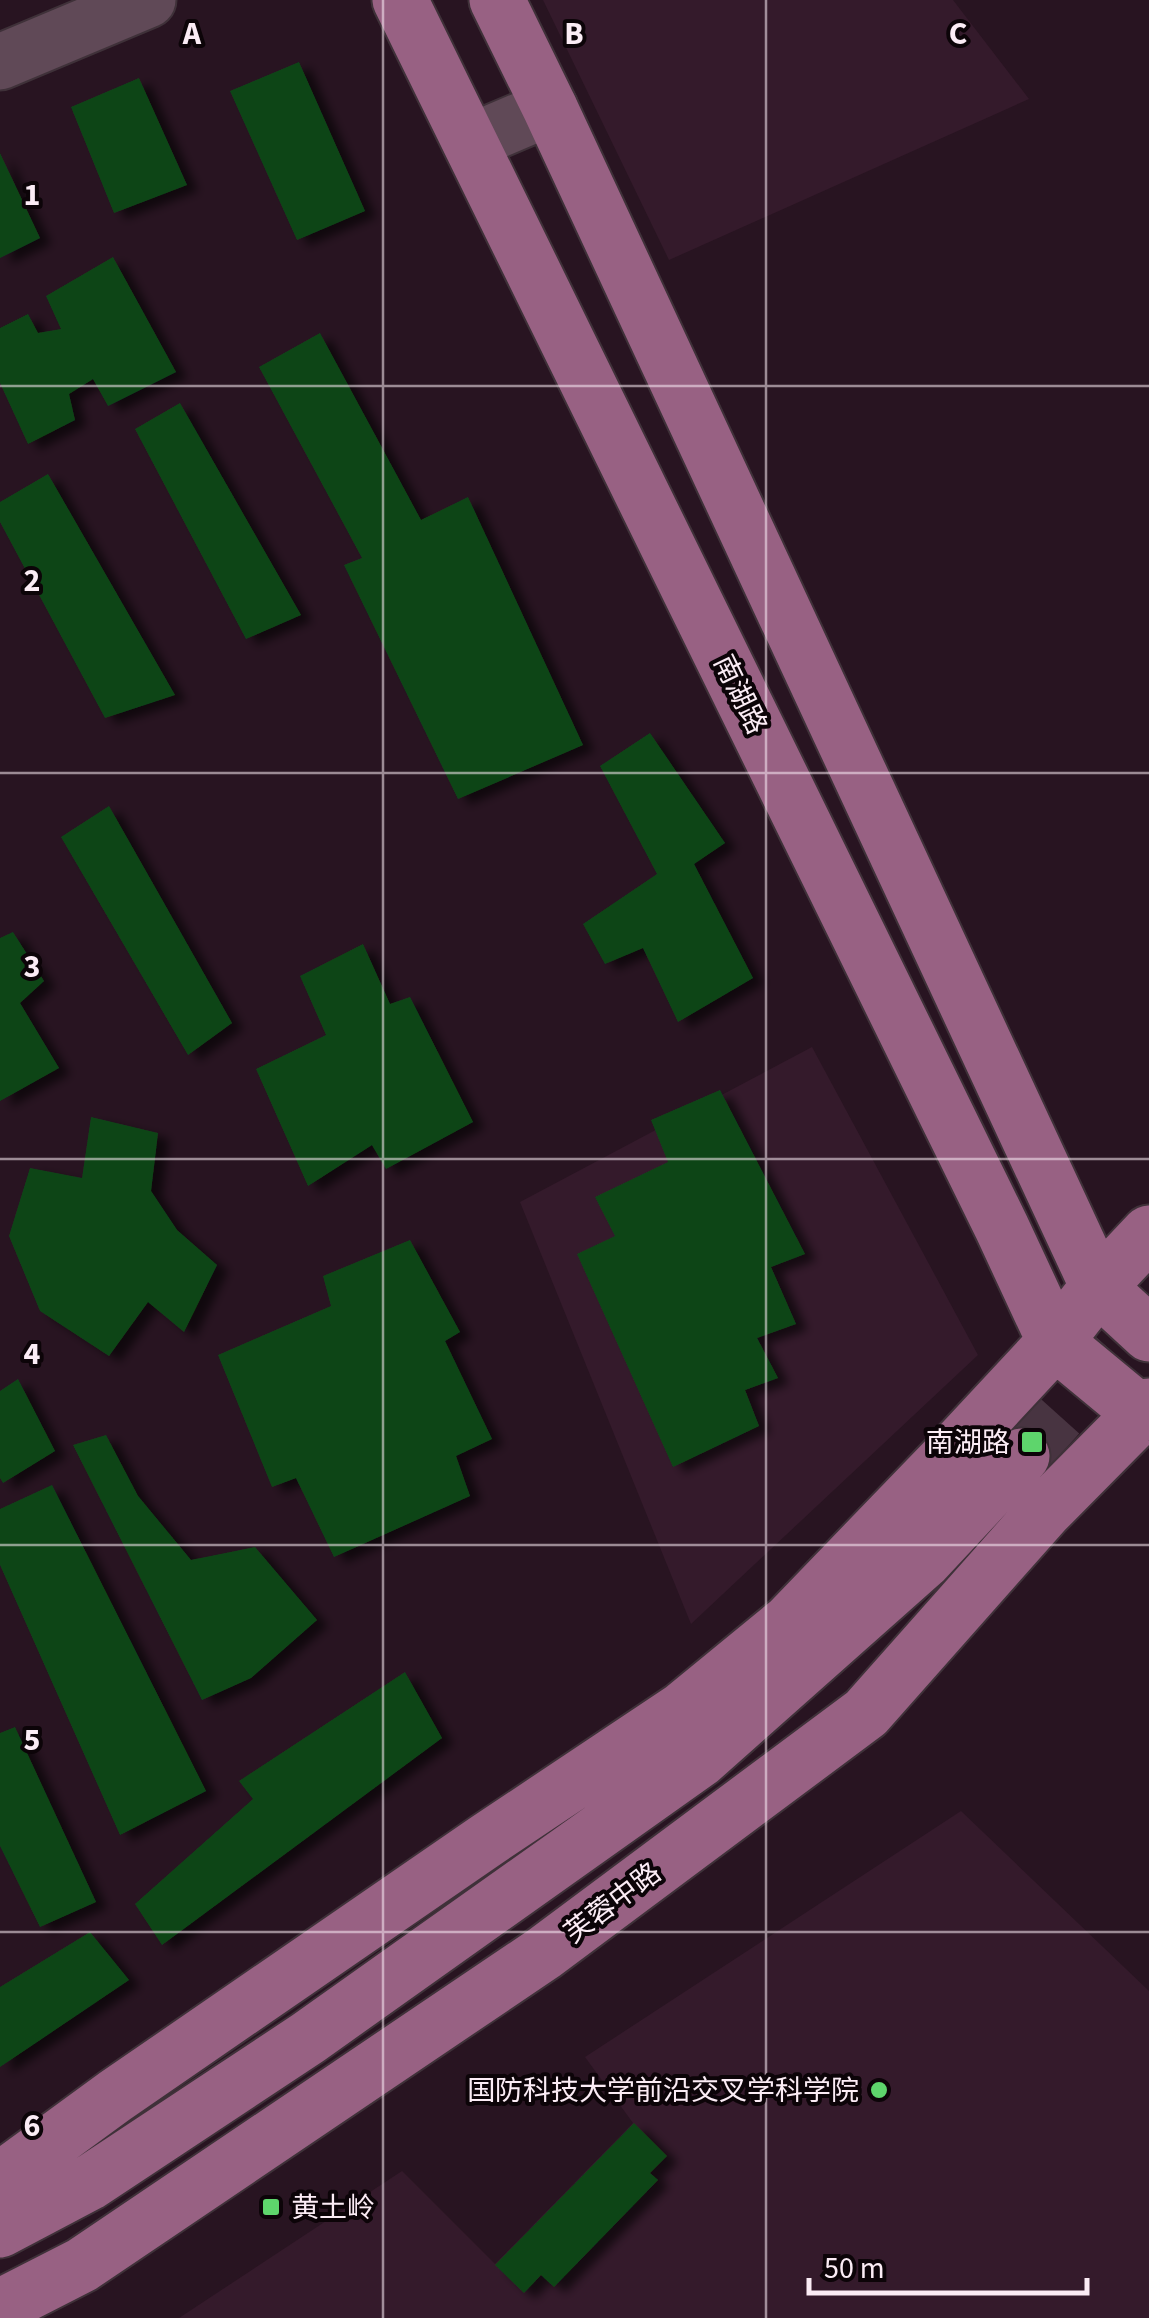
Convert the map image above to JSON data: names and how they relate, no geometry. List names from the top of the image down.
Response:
{
  "streets": {
    "main road": ["南湖路", "芙蓉中路"]
  },
  "crossings": [
    ["南湖路", "芙蓉中路"]
  ],
  "places": {
    "transit": ["南湖路", "黄土岭"],
    "other": ["国防科技大学前沿交叉学科学院"]
  },
  "scale_bar": "50 m",
  "grid": {
    "columns": ["A", "B", "C"],
    "rows": [
      "1",
      "2",
      "3",
      "4",
      "5",
      "6"
    ]
  }
}
